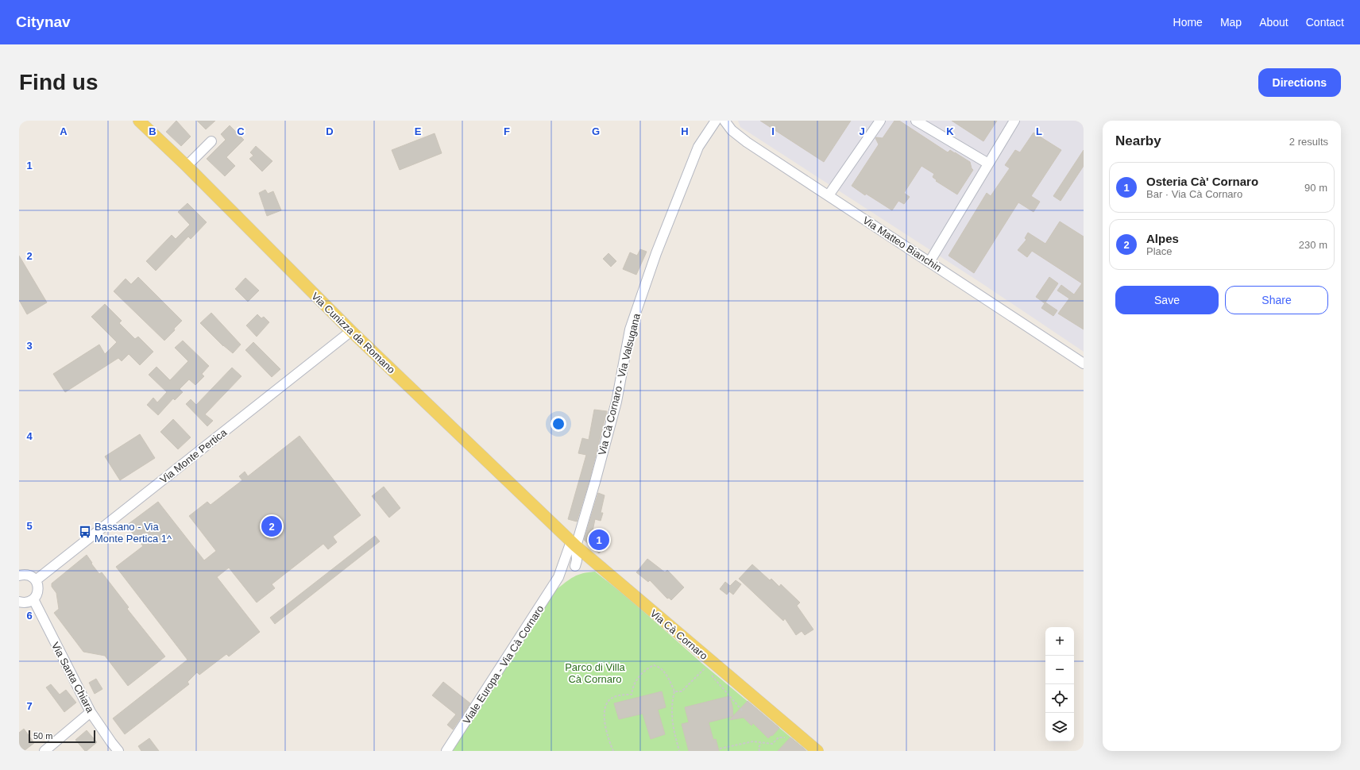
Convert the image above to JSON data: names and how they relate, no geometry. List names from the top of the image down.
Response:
{
  "streets": {
    "main road": ["Via Cunizza da Romano", "Via Cà Cornaro"],
    "street": [
      "Via Matteo Bianchin",
      "Via Cà Cornaro - Via Valsugana",
      "Via Monte Pertica",
      "Viale Europa - Via Cà Cornaro",
      "Via Santa Chiara"
    ]
  },
  "crossings": [
    ["Via Cunizza da Romano", "Via Cà Cornaro - Via Valsugana"],
    ["Via Cunizza da Romano", "Via Monte Pertica"],
    ["Via Cunizza da Romano", "Via Cà Cornaro"],
    ["Via Cà Cornaro - Via Valsugana", "Via Cà Cornaro"]
  ],
  "parks": ["Parco di Villa Cà Cornaro"],
  "places": {
    "bus stop": ["Bassano - Via Monte Pertica 1^"]
  },
  "scale_bar": "50 m",
  "page": {
    "header": "Citynav",
    "nav": [
      "Home",
      "Map",
      "About",
      "Contact"
    ],
    "buttons": [
      "Directions",
      ["Save", "Share"]
    ],
    "title": "Find us",
    "heading": ["Nearby", "2 results"],
    "list": [
      {
        "mark": "1",
        "name": "Osteria Cà' Cornaro",
        "note": "Bar · Via Cà Cornaro",
        "value": "90 m"
      },
      {
        "mark": "2",
        "name": "Alpes",
        "note": "Place",
        "value": "230 m"
      }
    ],
    "pins": ["2", "1"],
    "map_buttons": ["+", "−"],
    "scale": "50 m"
  },
  "grid": {
    "columns": [
      "A",
      "B",
      "C",
      "D",
      "E",
      "F",
      "G",
      "H",
      "I",
      "J",
      "K",
      "L"
    ],
    "rows": [
      "1",
      "2",
      "3",
      "4",
      "5",
      "6",
      "7"
    ]
  }
}
